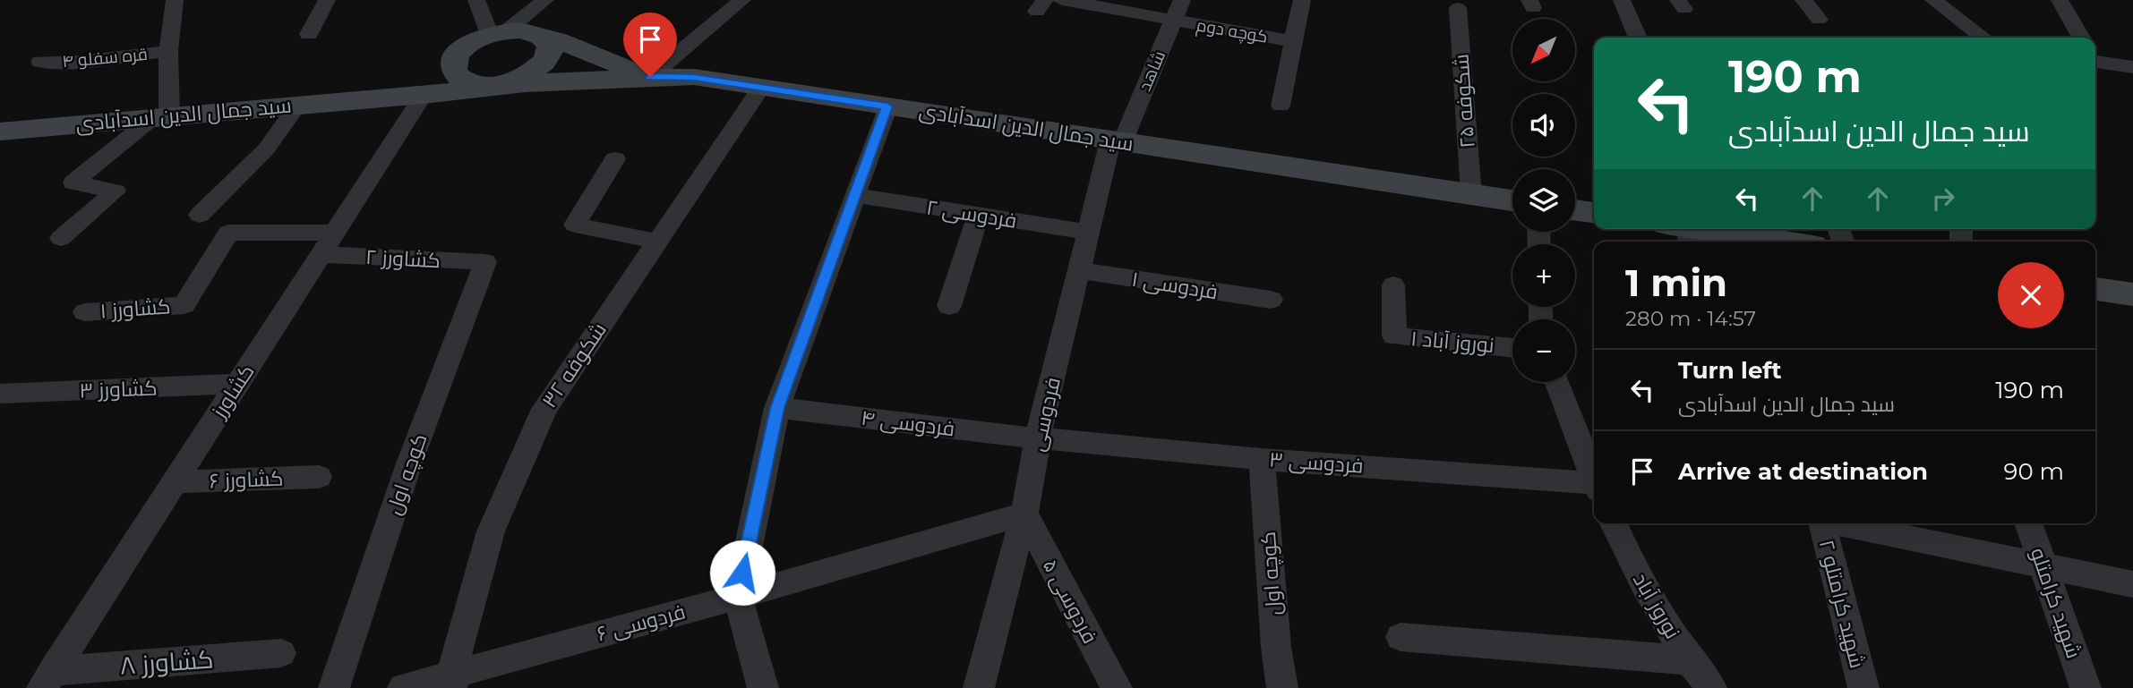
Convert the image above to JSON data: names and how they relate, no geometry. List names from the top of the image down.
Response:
{
  "streets": {
    "main road": ["سید جمال الدین اسدآبادی"],
    "street": [
      "کوچه دوم",
      "قره سفلو ۴",
      "شاهد",
      "شکوفه ۲۵",
      "فردوسی ۲",
      "کشاورز ۲",
      "فردوسی ۱",
      "کشاورز ۱",
      "نوروز آباد ۱",
      "شکوفه ۳۲",
      "کشاورز ۳",
      "کشاورز",
      "فردوسی",
      "فردوسی ۴",
      "فردوسی ۳",
      "کوچه اول",
      "کشاورز ۶",
      "فردوسی ۵",
      "شهید کرامتلو",
      "شهید کرامتلو ۲",
      "نوروز آباد",
      "فردوسی ۶",
      "کشاورز ۸"
    ]
  },
  "crossings": [
    ["کوچه دوم", "شاهد"],
    ["شاهد", "سید جمال الدین اسدآبادی"],
    ["شاهد", "فردوسی"],
    ["شکوفه ۲۵", "سید جمال الدین اسدآبادی"],
    ["سید جمال الدین اسدآبادی", "شکوفه ۳۲"],
    ["سید جمال الدین اسدآبادی", "فردوسی"],
    ["فردوسی ۲", "فردوسی"],
    ["کشاورز ۲", "کشاورز ۱"],
    ["کشاورز ۲", "کشاورز"],
    ["کشاورز ۲", "کوچه اول"],
    ["فردوسی ۱", "فردوسی"],
    ["کشاورز ۱", "کشاورز"],
    ["شکوفه ۳۲", "فردوسی ۶"],
    ["کشاورز ۳", "کشاورز"],
    ["کشاورز", "کشاورز ۶"],
    ["کشاورز", "کشاورز ۸"],
    ["فردوسی", "فردوسی ۴"],
    ["فردوسی", "فردوسی ۳"],
    ["فردوسی", "فردوسی ۵"],
    ["فردوسی", "فردوسی ۶"],
    ["فردوسی ۴", "فردوسی ۳"],
    ["فردوسی ۳", "کوچه اول"],
    ["فردوسی ۵", "فردوسی ۶"],
    ["شهید کرامتلو", "شهید کرامتلو ۲"]
  ],
  "north": "bottom left",
  "page": {
    "map_buttons": ["+", "−"],
    "turn": ["190 m", "سید جمال الدین اسدآبادی"],
    "heading": ["1 min", "280 m · 14:57"],
    "list": [
      {
        "name": "Turn left",
        "note": "سید جمال الدین اسدآبادی",
        "value": "190 m"
      },
      {
        "name": "Arrive at destination",
        "value": "90 m"
      }
    ]
  }
}
